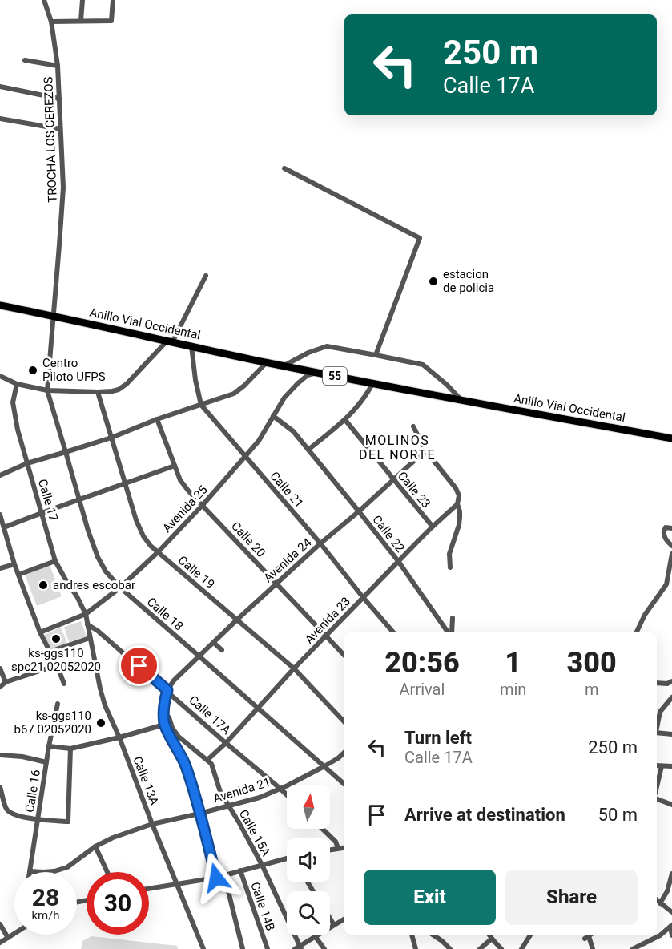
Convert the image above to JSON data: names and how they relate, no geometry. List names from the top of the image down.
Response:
{
  "streets": {
    "highway": ["Anillo Vial Occidental", "55"],
    "street": [
      "TROCHA LOS CEREZOS",
      "Calle 21",
      "Calle 23",
      "Calle 17",
      "Avenida 25",
      "Calle 22",
      "Calle 20",
      "Avenida 24",
      "Calle 19",
      "Calle 18",
      "Avenida 23",
      "Calle 17A",
      "Calle 13A",
      "Avenida 21",
      "Calle 16",
      "Calle 15A",
      "Calle 14B"
    ]
  },
  "crossings": [
    ["TROCHA LOS CEREZOS", "Anillo Vial Occidental"],
    ["TROCHA LOS CEREZOS", "Calle 18"],
    ["Anillo Vial Occidental", "Calle 21"],
    ["Anillo Vial Occidental", "Avenida 25"],
    ["Anillo Vial Occidental", "Calle 18"],
    ["Calle 21", "Avenida 25"],
    ["Calle 21", "Avenida 24"],
    ["Calle 21", "Avenida 23"],
    ["Calle 23", "Avenida 24"],
    ["Calle 23", "Avenida 23"],
    ["Calle 17", "Avenida 25"],
    ["Calle 17", "Calle 13A"],
    ["Avenida 25", "Calle 22"],
    ["Avenida 25", "Calle 20"],
    ["Avenida 25", "Calle 19"],
    ["Avenida 25", "Calle 18"],
    ["Avenida 25", "Calle 13A"],
    ["Calle 22", "Avenida 24"],
    ["Calle 22", "Avenida 23"],
    ["Calle 20", "Avenida 24"],
    ["Calle 20", "Avenida 23"],
    ["Avenida 24", "Calle 19"],
    ["Avenida 24", "Calle 18"],
    ["Avenida 24", "Calle 17A"],
    ["Calle 19", "Avenida 23"],
    ["Calle 18", "Avenida 23"],
    ["Calle 18", "Avenida 21"],
    ["Avenida 23", "Calle 17A"],
    ["Avenida 23", "Calle 15A"],
    ["Calle 17A", "Calle 13A"],
    ["Calle 17A", "Avenida 21"],
    ["Calle 13A", "Avenida 21"],
    ["Avenida 21", "Calle 16"],
    ["Avenida 21", "Calle 15A"]
  ],
  "districts": ["MOLINOS DEL NORTE"],
  "places": [
    "estacion de policia",
    "Centro Piloto UFPS",
    "andres escobar",
    "ks-ggs110 spc21 02052020",
    "ks-ggs110 b67 02052020"
  ],
  "north": "top",
  "page": {
    "turn": ["250 m", "Calle 17A"],
    "eta": [
      "20:56",
      "Arrival",
      "1",
      "min",
      "300",
      "m"
    ],
    "list": [
      {
        "name": "Turn left",
        "note": "Calle 17A",
        "value": "250 m"
      },
      {
        "name": "Arrive at destination",
        "value": "50 m"
      }
    ],
    "buttons": ["Exit", "Share"],
    "speed": "28 km/h",
    "limit": "30"
  }
}
